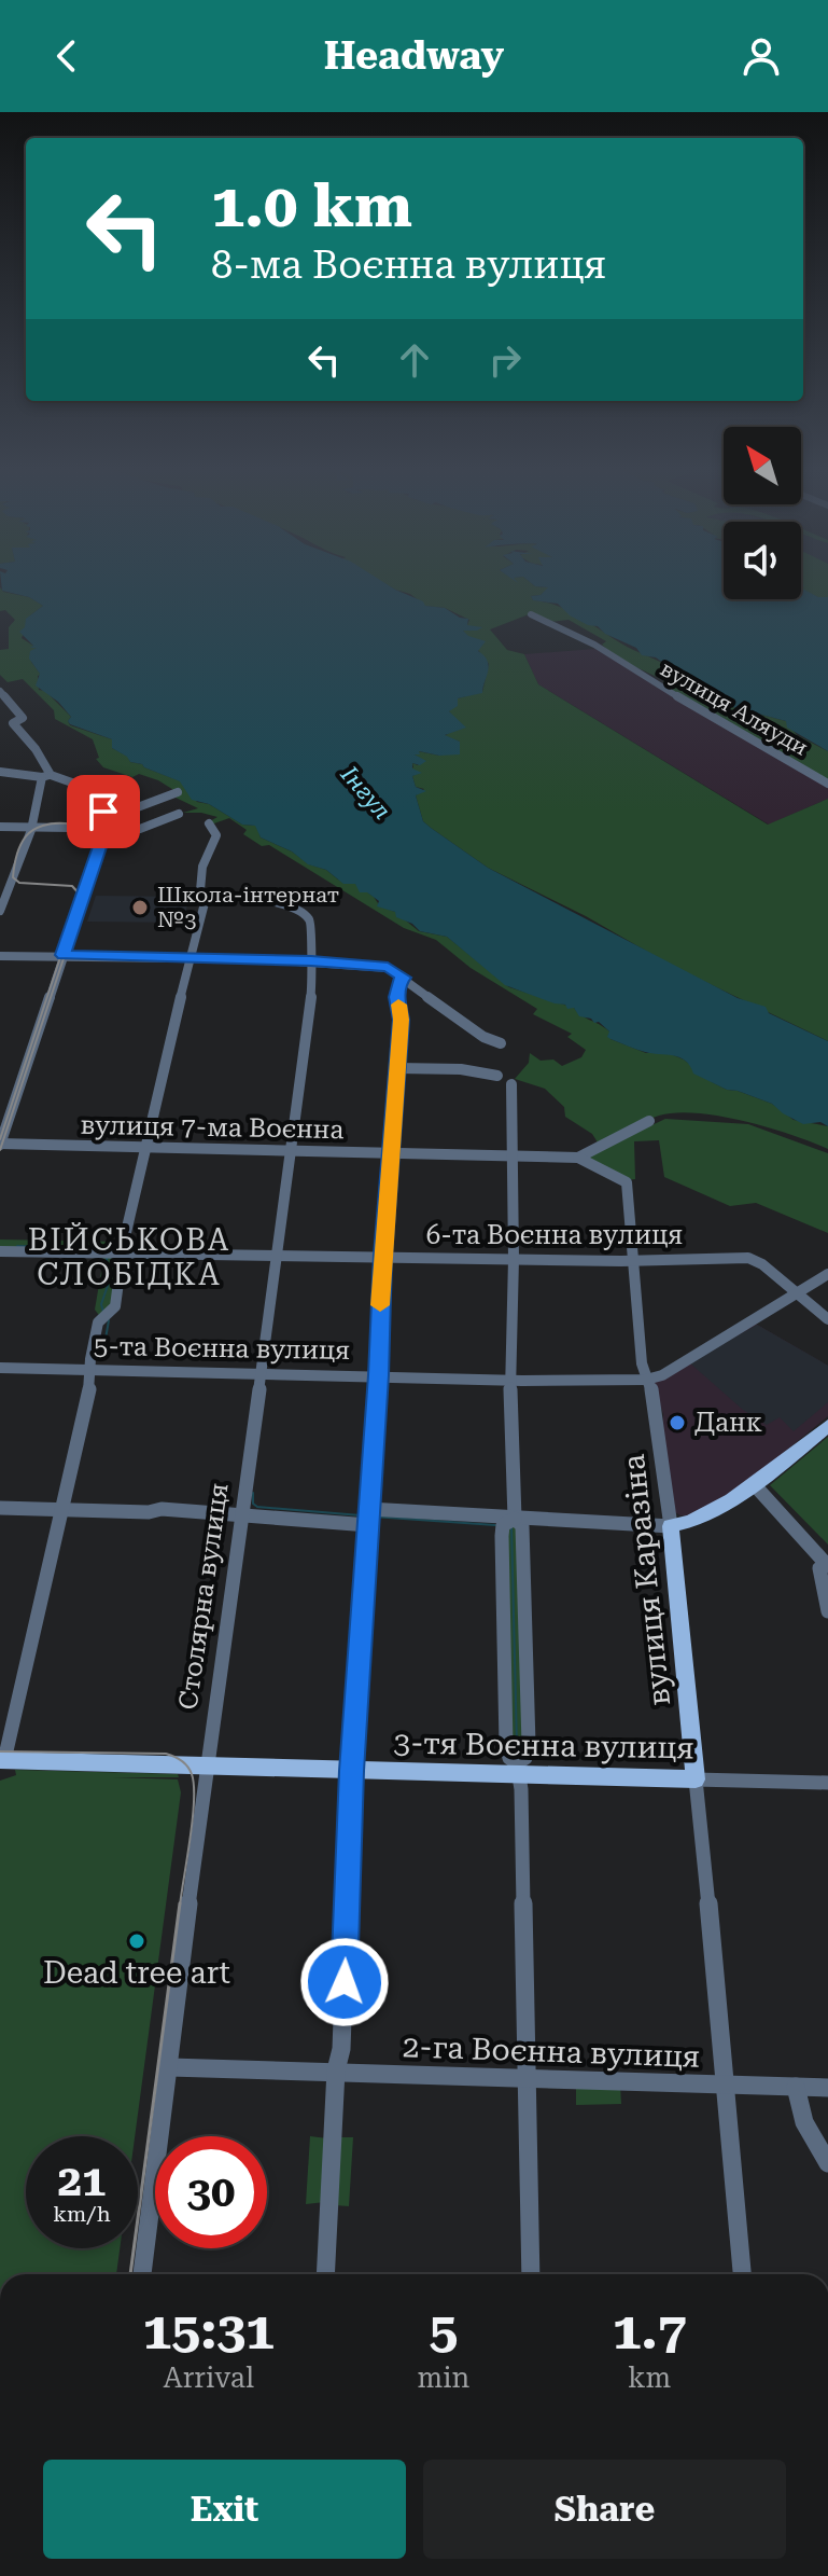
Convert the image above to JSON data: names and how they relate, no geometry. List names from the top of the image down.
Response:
{
  "streets": {
    "main road": ["вулиця Каразіна", "3-тя Воєнна вулиця"],
    "street": [
      "вулиця Аляуди",
      "вулиця 7-ма Воєнна",
      "6-та Воєнна вулиця",
      "5-та Воєнна вулиця",
      "Столярна вулиця",
      "2-га Воєнна вулиця"
    ]
  },
  "crossings": [
    ["вулиця 7-ма Воєнна", "вулиця Каразіна"],
    ["вулиця 7-ма Воєнна", "Столярна вулиця"],
    ["6-та Воєнна вулиця", "5-та Воєнна вулиця"],
    ["6-та Воєнна вулиця", "вулиця Каразіна"],
    ["6-та Воєнна вулиця", "Столярна вулиця"],
    ["5-та Воєнна вулиця", "вулиця Каразіна"],
    ["5-та Воєнна вулиця", "Столярна вулиця"],
    ["вулиця Каразіна", "3-тя Воєнна вулиця"],
    ["вулиця Каразіна", "2-га Воєнна вулиця"],
    ["Столярна вулиця", "3-тя Воєнна вулиця"],
    ["Столярна вулиця", "2-га Воєнна вулиця"]
  ],
  "districts": ["ВІЙСЬКОВА СЛОБІДКА"],
  "water": ["Інгул"],
  "places": ["Школа-інтернат №3", "Данк", "Dead tree art"],
  "north": "top left",
  "page": {
    "header": "Headway",
    "turn": ["1.0 km", "8-ма Воєнна вулиця"],
    "speed": "21 km/h",
    "limit": "30",
    "eta": [
      "15:31",
      "Arrival",
      "5",
      "min",
      "1.7",
      "km"
    ],
    "buttons": ["Exit", "Share"]
  }
}
